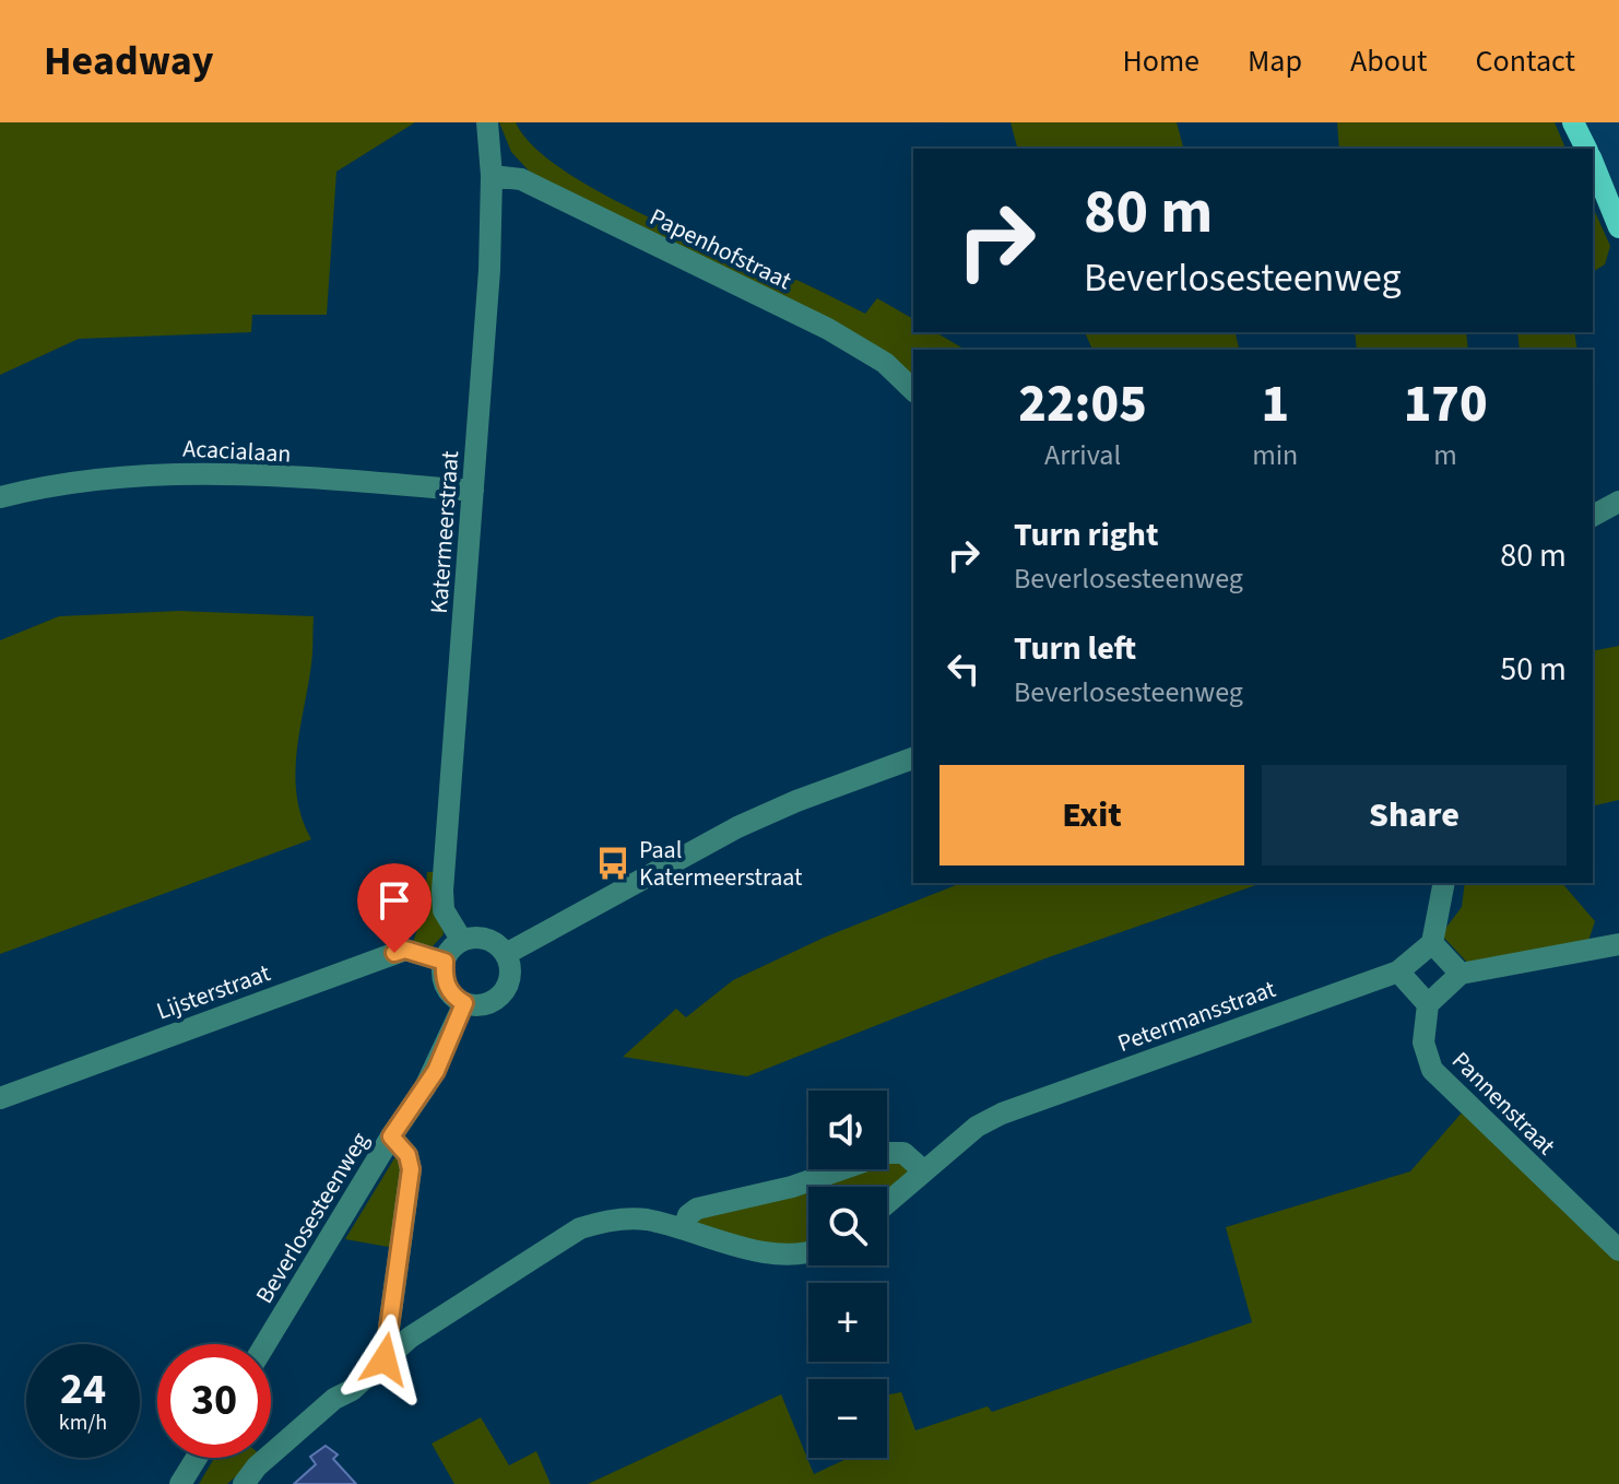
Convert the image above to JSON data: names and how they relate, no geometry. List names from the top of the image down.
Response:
{
  "streets": {
    "street": [
      "Papenhofstraat",
      "Acacialaan",
      "Katermeerstraat",
      "Lijsterstraat",
      "Petermansstraat",
      "Pannenstraat",
      "Beverlosesteenweg"
    ]
  },
  "crossings": [
    ["Papenhofstraat", "Katermeerstraat"],
    ["Acacialaan", "Katermeerstraat"],
    ["Katermeerstraat", "Lijsterstraat"],
    ["Katermeerstraat", "Beverlosesteenweg"],
    ["Lijsterstraat", "Beverlosesteenweg"]
  ],
  "places": {
    "bus stop": ["Paal Katermeerstraat"]
  },
  "page": {
    "header": "Headway",
    "nav": [
      "Home",
      "Map",
      "About",
      "Contact"
    ],
    "turn": ["80 m", "Beverlosesteenweg"],
    "eta": [
      "22:05",
      "Arrival",
      "1",
      "min",
      "170",
      "m"
    ],
    "list": [
      {
        "name": "Turn right",
        "note": "Beverlosesteenweg",
        "value": "80 m"
      },
      {
        "name": "Turn left",
        "note": "Beverlosesteenweg",
        "value": "50 m"
      }
    ],
    "buttons": ["Exit", "Share"],
    "map_buttons": ["+", "−"],
    "speed": "24 km/h",
    "limit": "30"
  }
}
